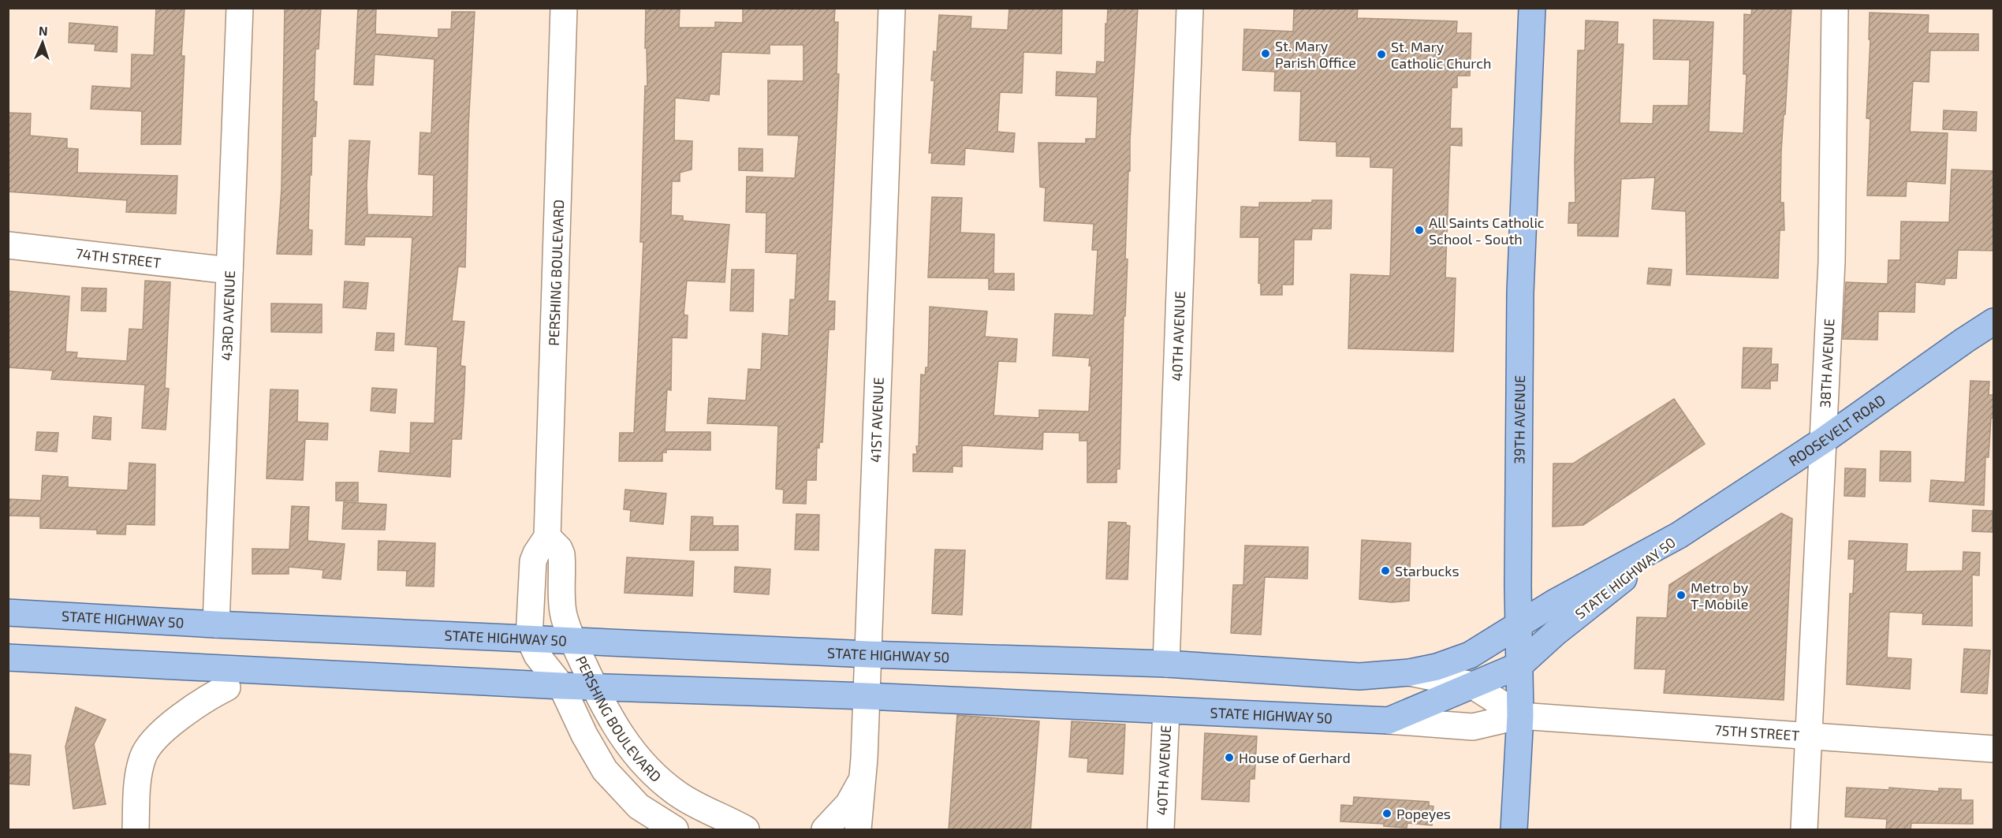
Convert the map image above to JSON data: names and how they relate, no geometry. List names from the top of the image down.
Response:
{
  "streets": {
    "main road": ["39TH AVENUE", "ROOSEVELT ROAD", "STATE HIGHWAY 50"],
    "street": [
      "74TH STREET",
      "PERSHING BOULEVARD",
      "43RD AVENUE",
      "40TH AVENUE",
      "38TH AVENUE",
      "41ST AVENUE",
      "75TH STREET"
    ]
  },
  "crossings": [
    ["74TH STREET", "43RD AVENUE"],
    ["PERSHING BOULEVARD", "STATE HIGHWAY 50"],
    ["43RD AVENUE", "STATE HIGHWAY 50"],
    ["40TH AVENUE", "STATE HIGHWAY 50"],
    ["38TH AVENUE", "ROOSEVELT ROAD"],
    ["38TH AVENUE", "75TH STREET"],
    ["39TH AVENUE", "STATE HIGHWAY 50"],
    ["39TH AVENUE", "75TH STREET"],
    ["41ST AVENUE", "STATE HIGHWAY 50"],
    ["ROOSEVELT ROAD", "STATE HIGHWAY 50"],
    ["STATE HIGHWAY 50", "75TH STREET"]
  ],
  "places": [
    "St. Mary Parish Office",
    "St. Mary Catholic Church",
    "All Saints Catholic School - South",
    "Starbucks",
    "Metro by T-Mobile",
    "House of Gerhard",
    "Popeyes"
  ],
  "north": "top"
}
